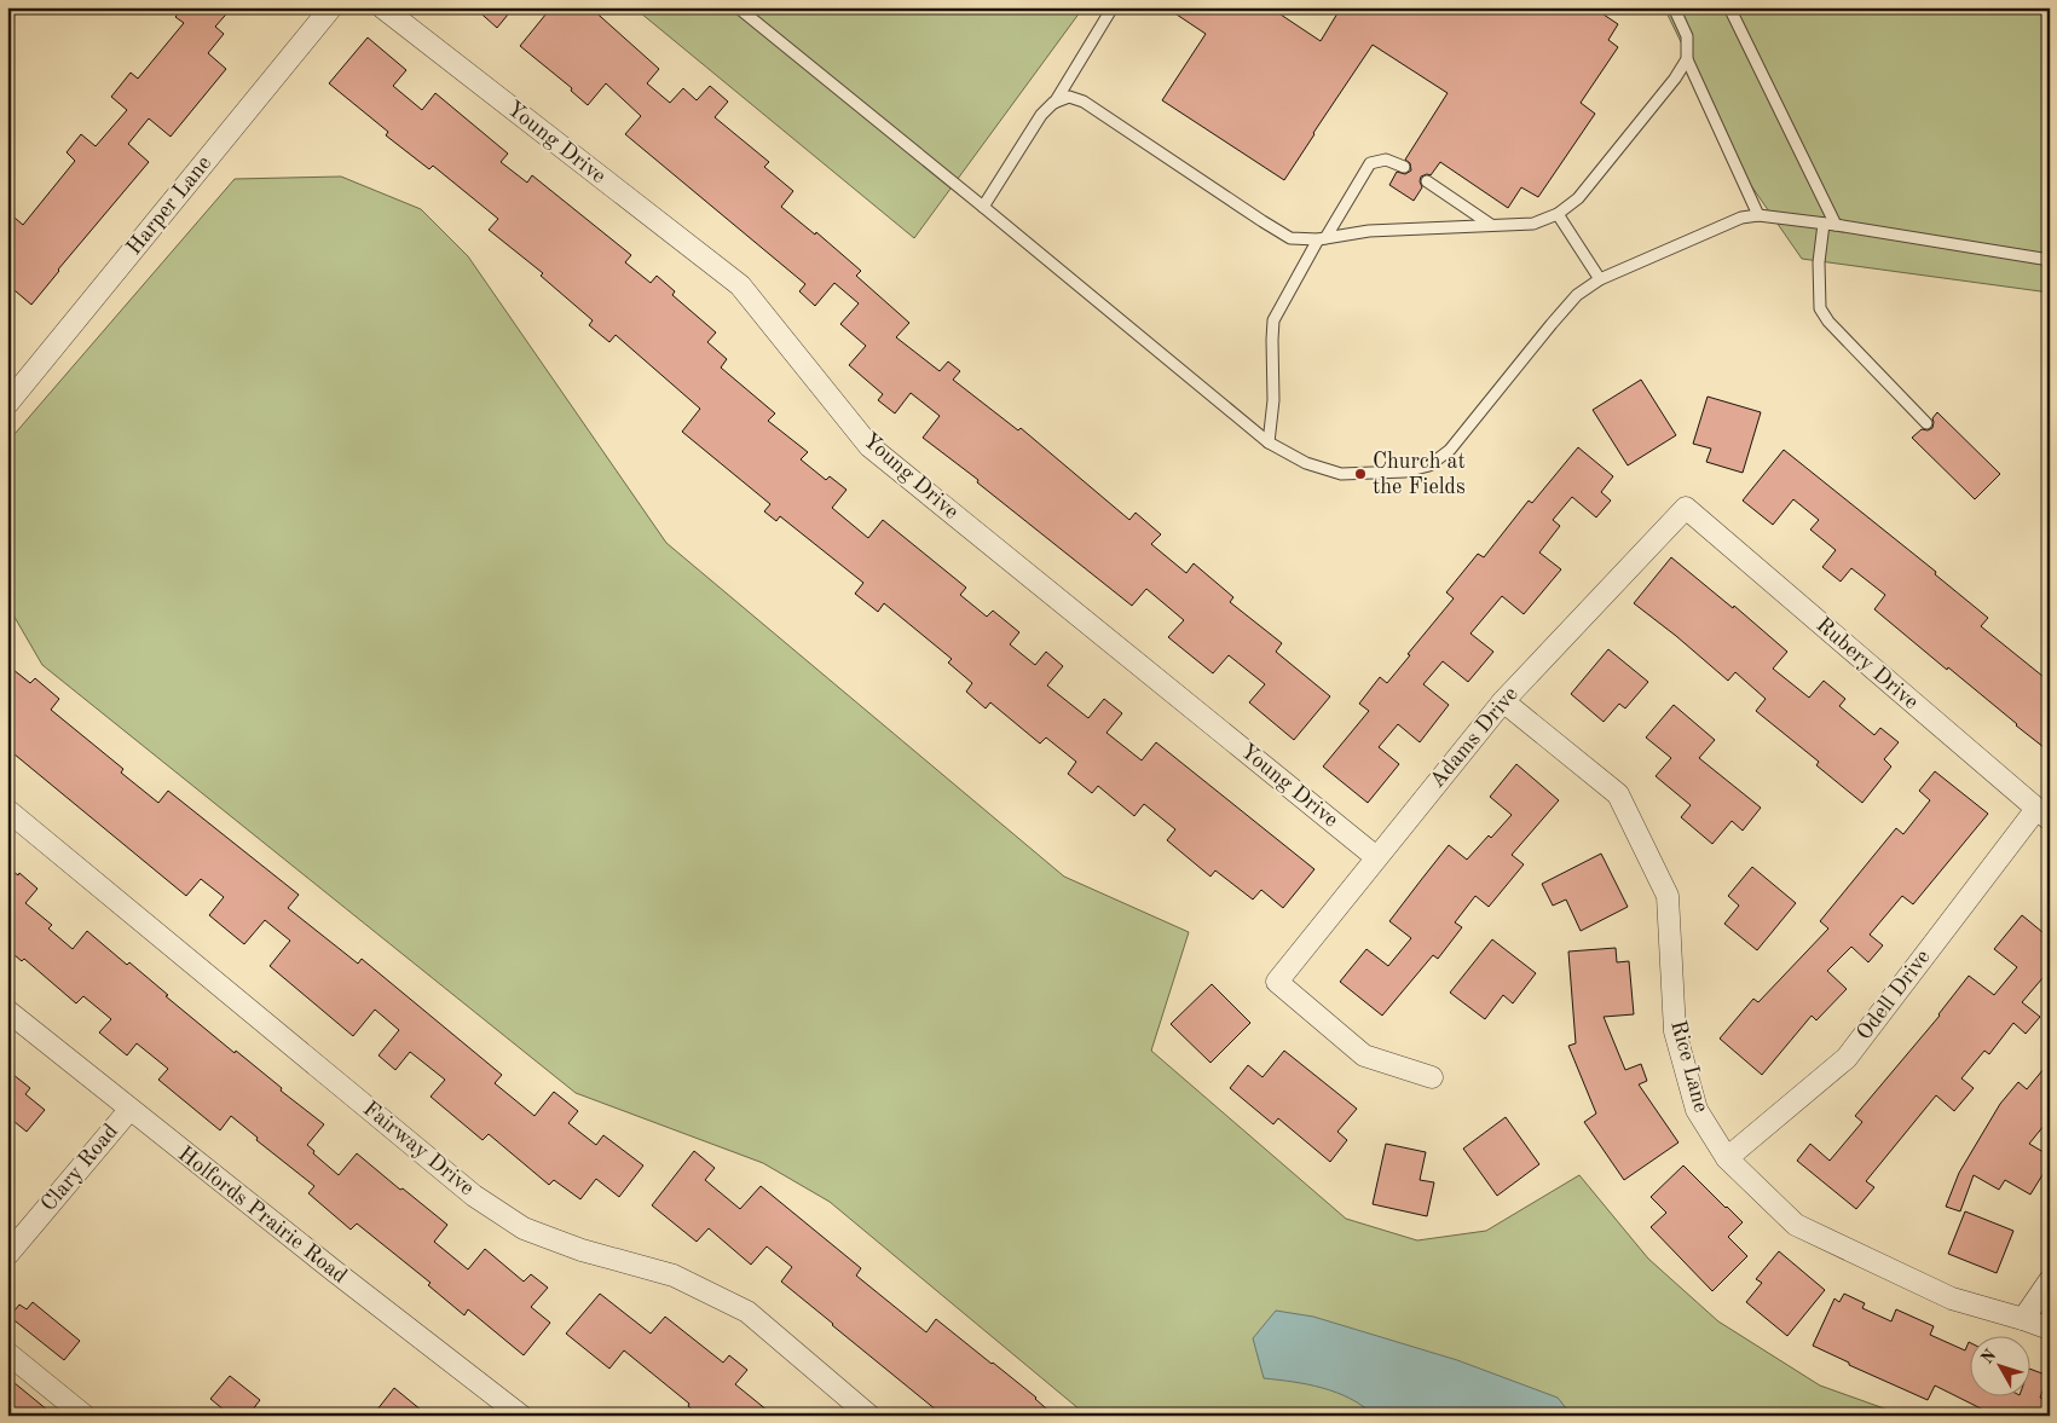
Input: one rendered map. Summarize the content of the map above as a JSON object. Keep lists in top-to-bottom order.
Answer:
{
  "streets": {
    "street": [
      "Young Drive",
      "Harper Lane",
      "Rubery Drive",
      "Adams Drive",
      "Odell Drive",
      "Rice Lane",
      "Fairway Drive",
      "Clary Road",
      "Holfords Prairie Road"
    ]
  },
  "crossings": [
    ["Young Drive", "Adams Drive"],
    ["Rubery Drive", "Adams Drive"],
    ["Rubery Drive", "Odell Drive"],
    ["Adams Drive", "Rice Lane"],
    ["Odell Drive", "Rice Lane"],
    ["Clary Road", "Holfords Prairie Road"]
  ],
  "places": ["Church at the Fields"],
  "north": "top left"
}
